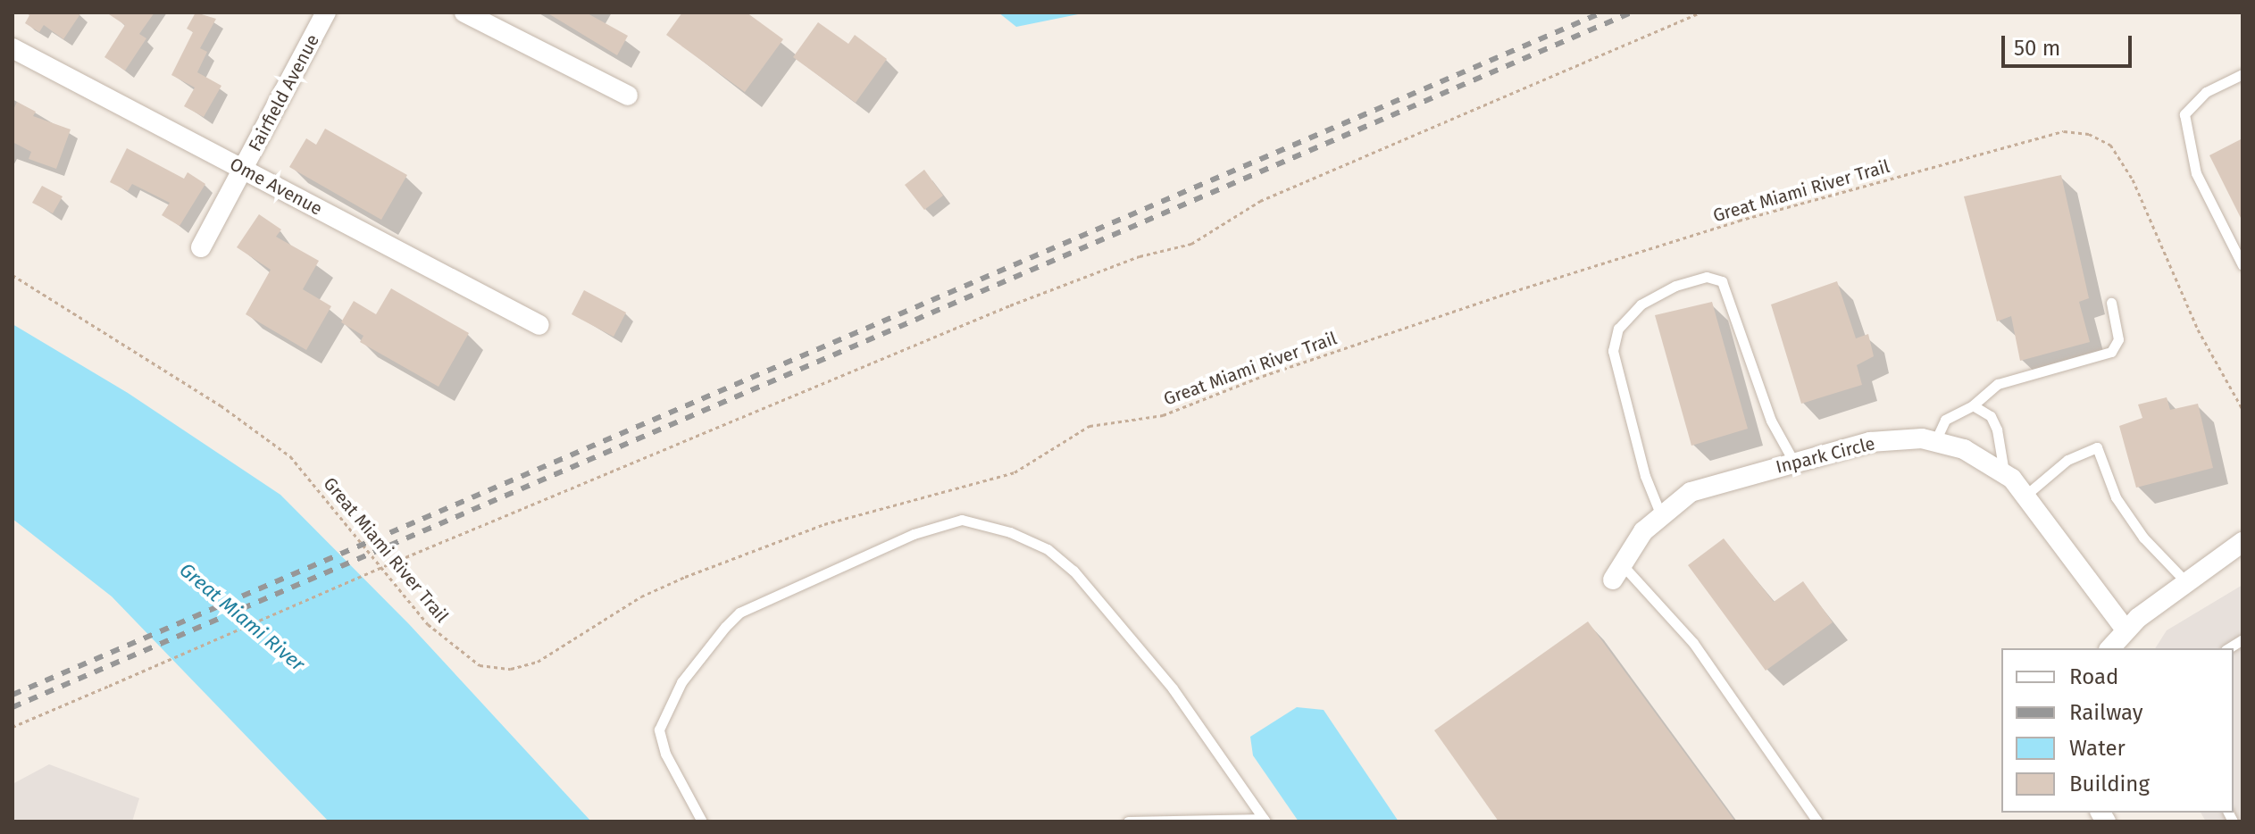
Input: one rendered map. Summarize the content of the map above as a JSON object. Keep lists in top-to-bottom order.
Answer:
{
  "streets": {
    "street": ["Fairfield Avenue", "Ome Avenue", "Inpark Circle"],
    "path": ["Great Miami River Trail"]
  },
  "crossings": [
    ["Fairfield Avenue", "Ome Avenue"]
  ],
  "water": ["Great Miami River"],
  "legend": [
    "Road",
    "Railway",
    "Water",
    "Building"
  ],
  "scale_bar": "50 m"
}
